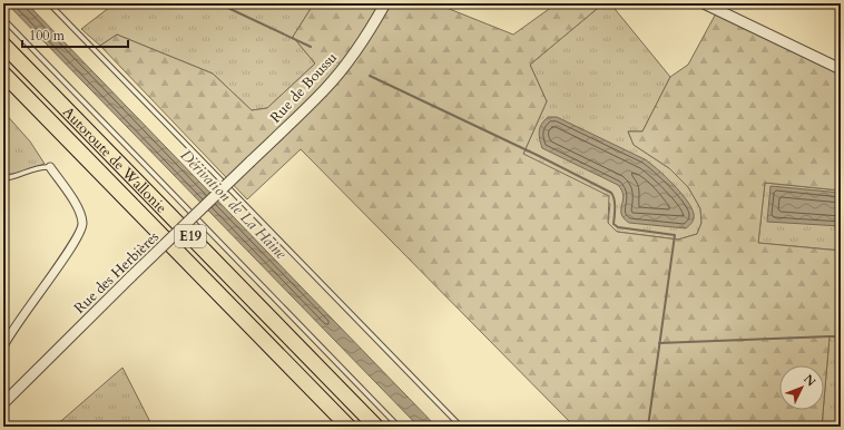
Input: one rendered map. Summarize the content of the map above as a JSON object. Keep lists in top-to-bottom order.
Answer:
{
  "streets": {
    "highway": ["Autoroute de Wallonie", "E19"],
    "street": ["Rue de Boussu", "Rue des Herbières"]
  },
  "crossings": [
    ["Rue de Boussu", "Rue des Herbières"]
  ],
  "water": ["Dérivation de La Haine"],
  "scale_bar": "100 m",
  "north": "top right"
}
